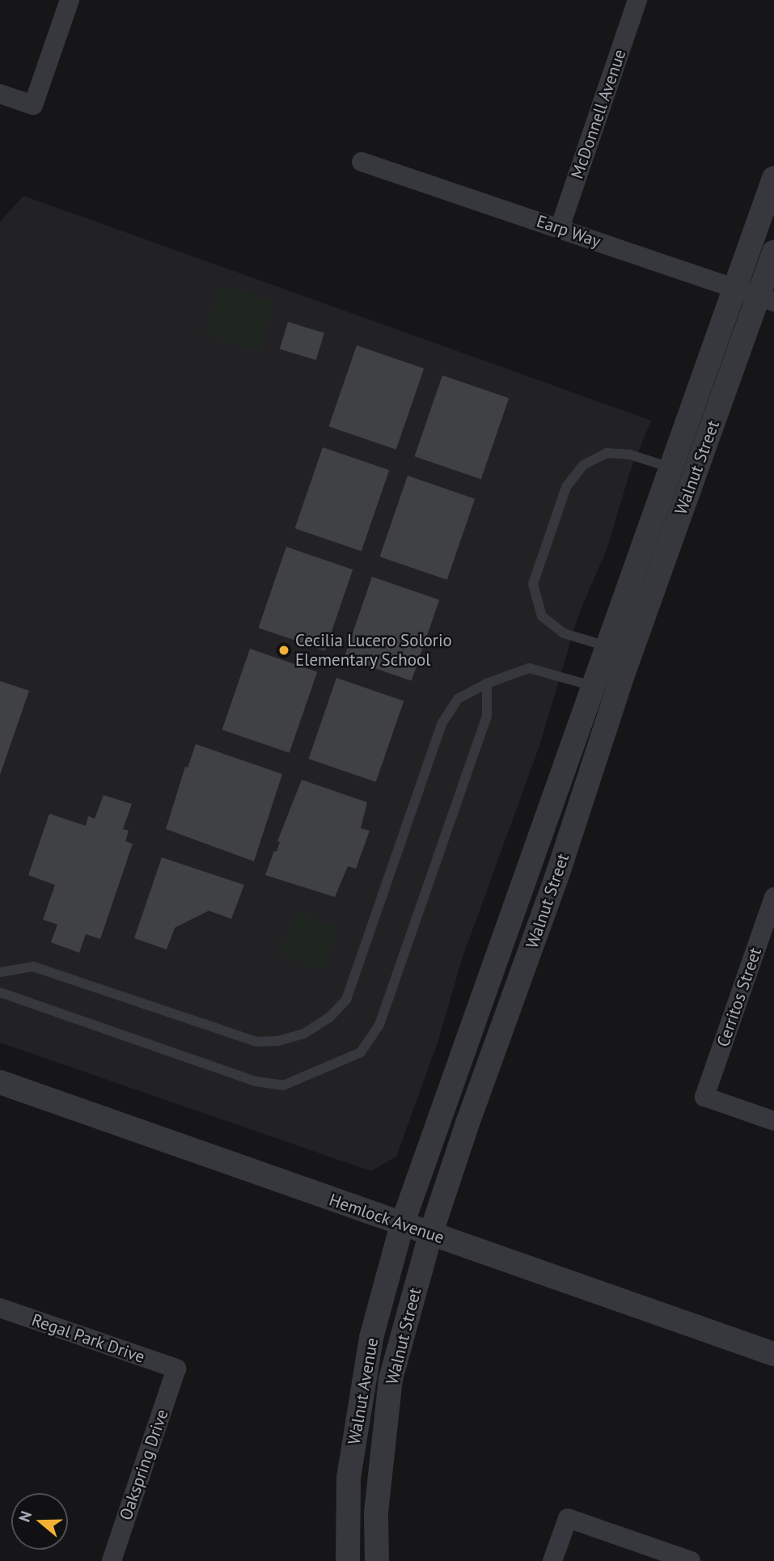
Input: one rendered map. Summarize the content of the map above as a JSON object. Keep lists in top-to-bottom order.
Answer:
{
  "streets": {
    "street": [
      "McDonnell Avenue",
      "Earp Way",
      "Walnut Street",
      "Cerritos Street",
      "Hemlock Avenue",
      "Regal Park Drive",
      "Walnut Avenue",
      "Oakspring Drive"
    ]
  },
  "crossings": [
    ["McDonnell Avenue", "Earp Way"],
    ["Earp Way", "Walnut Street"],
    ["Walnut Street", "Hemlock Avenue"],
    ["Walnut Street", "Walnut Avenue"],
    ["Hemlock Avenue", "Walnut Avenue"],
    ["Regal Park Drive", "Oakspring Drive"]
  ],
  "places": ["Cecilia Lucero Solorio Elementary School"],
  "north": "left"
}
